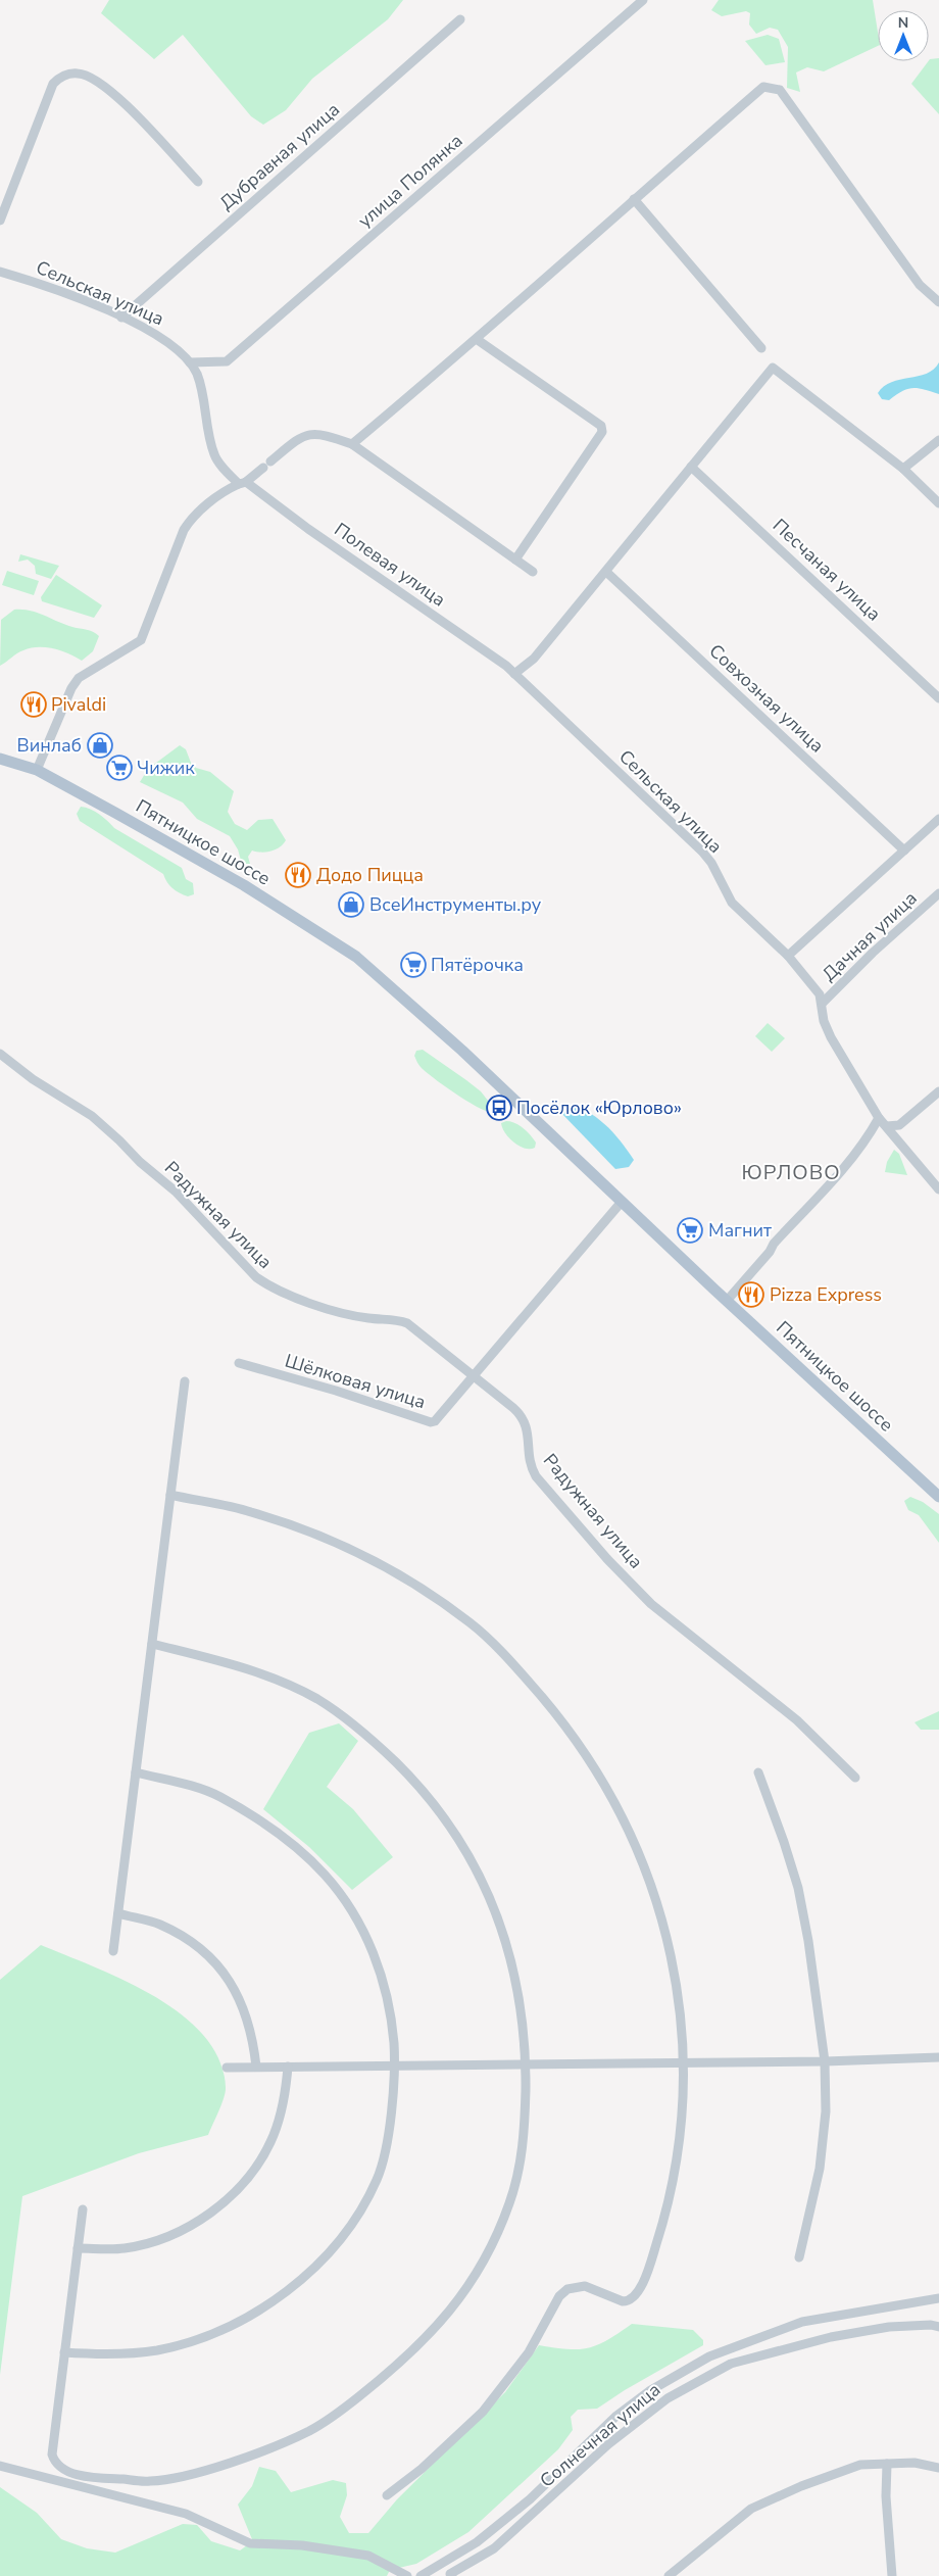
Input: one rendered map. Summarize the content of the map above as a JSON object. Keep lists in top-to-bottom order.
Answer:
{
  "streets": {
    "main road": ["Пятницкое шоссе"],
    "street": [
      "Дубравная улица",
      "улица Полянка",
      "Сельская улица",
      "Полевая улица",
      "Песчаная улица",
      "Совхозная улица",
      "Дачная улица",
      "Радужная улица",
      "Шёлковая улица",
      "Солнечная улица"
    ]
  },
  "crossings": [
    ["Дубравная улица", "Сельская улица"],
    ["улица Полянка", "Сельская улица"],
    ["Сельская улица", "Полевая улица"],
    ["Сельская улица", "Дачная улица"],
    ["Радужная улица", "Шёлковая улица"]
  ],
  "districts": ["ЮРЛОВО"],
  "places": {
    "restaurant": ["Pivaldi", "Додо Пицца", "Pizza Express"],
    "shop": ["Винлаб", "ВсеИнструменты.ру"],
    "supermarket": ["Чижик", "Пятёрочка", "Магнит"],
    "bus stop": ["Посёлок «Юрлово»"]
  },
  "north": "top"
}
